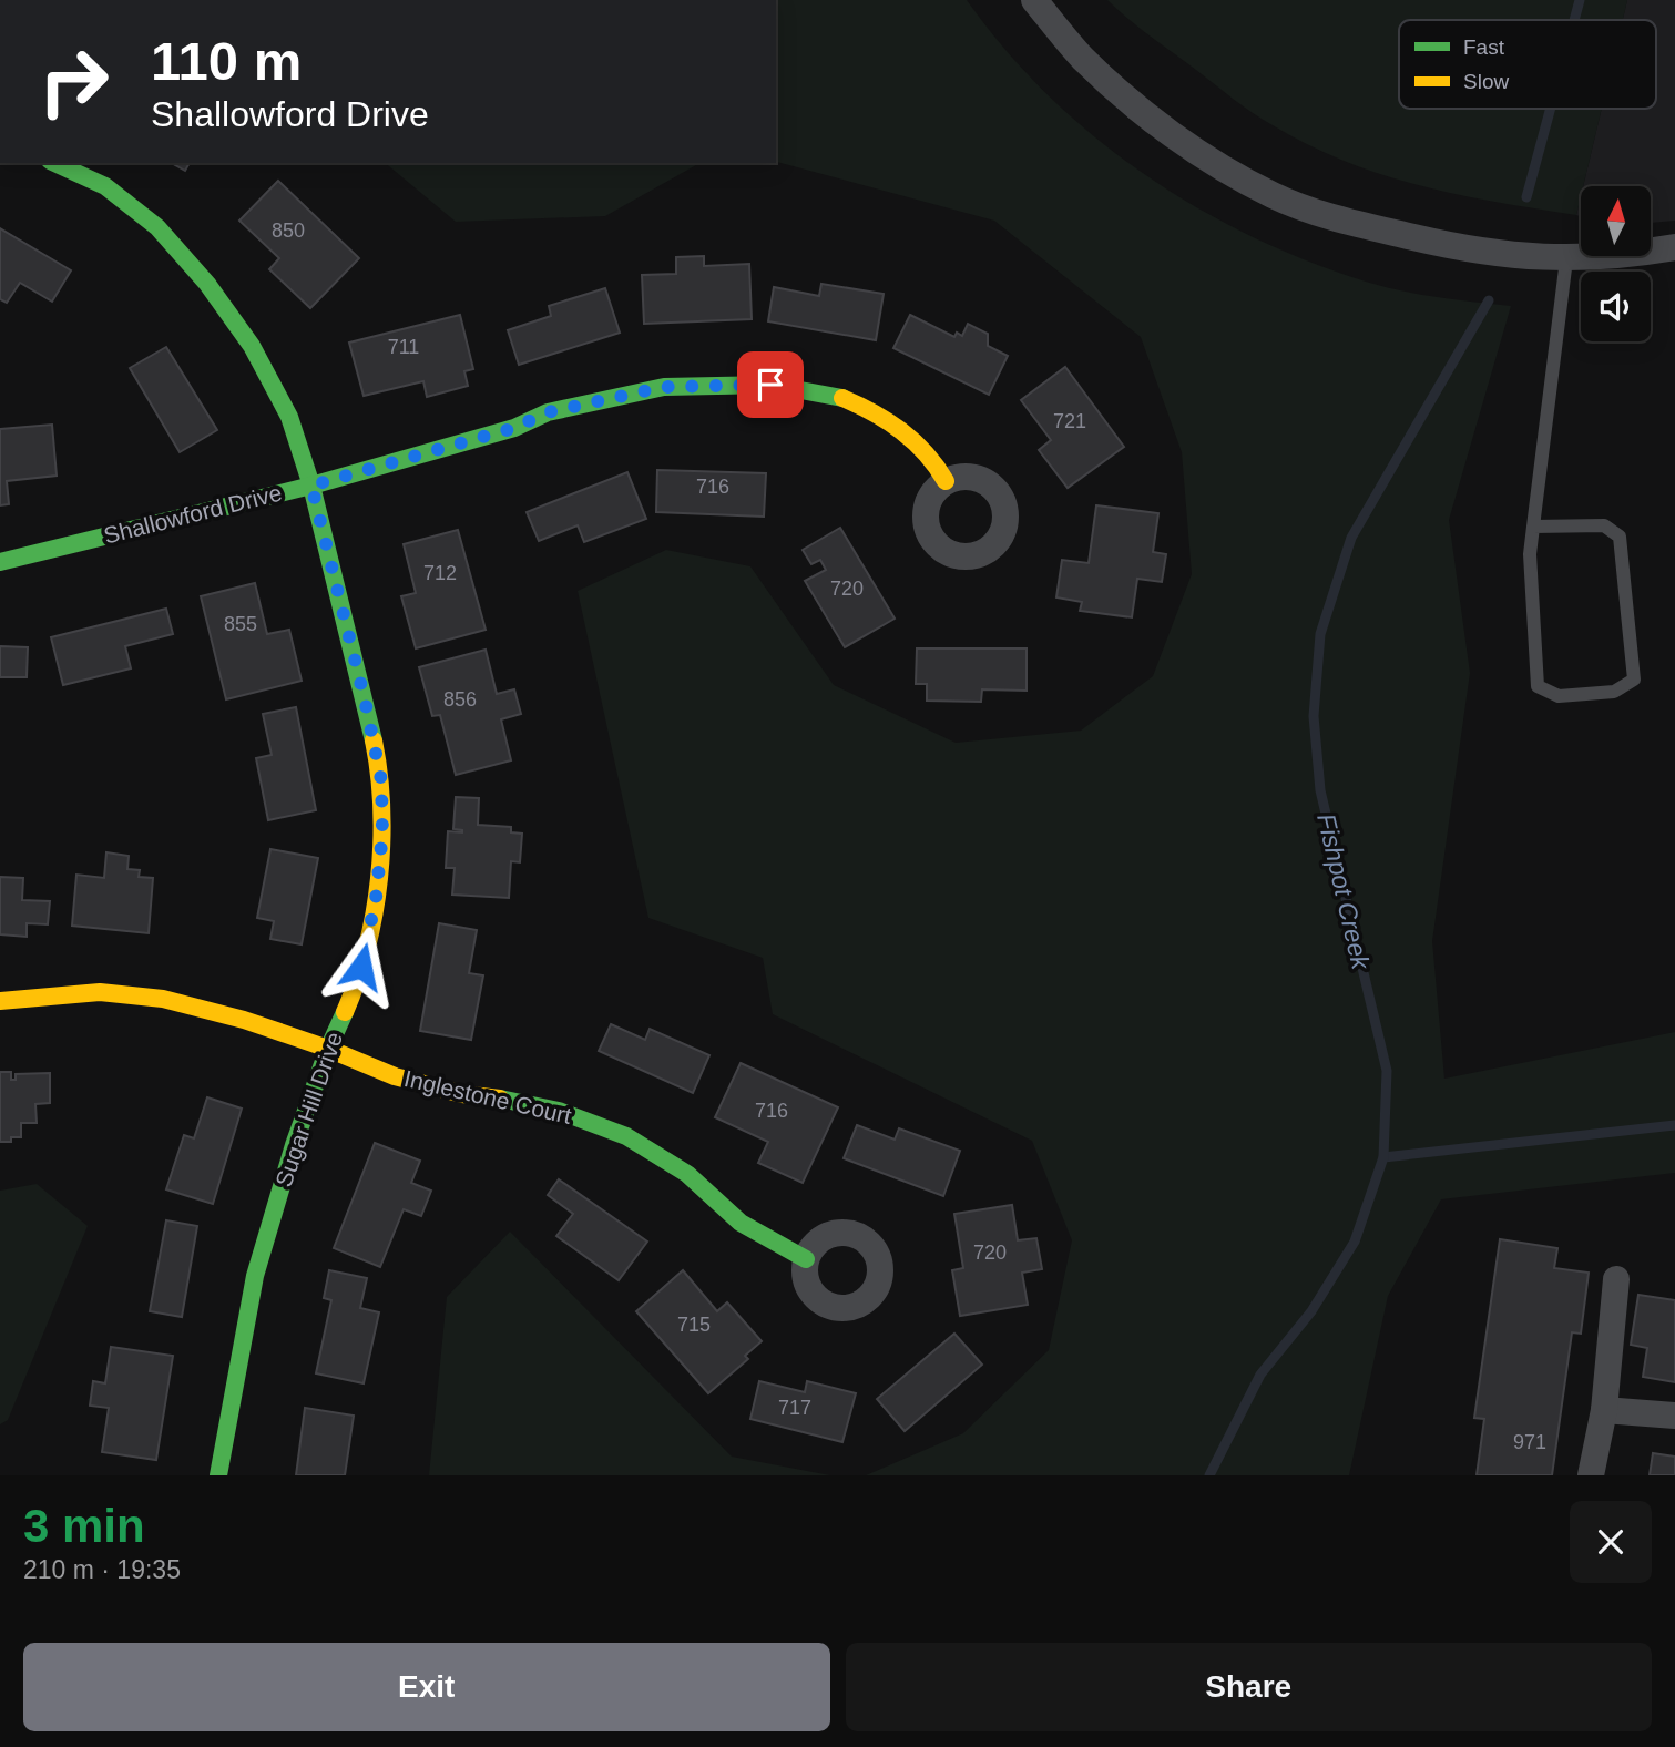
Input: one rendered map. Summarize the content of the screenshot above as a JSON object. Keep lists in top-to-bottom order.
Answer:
{
  "streets": {
    "street": ["Shallowford Drive", "Inglestone Court", "Sugar Hill Drive"]
  },
  "crossings": [
    ["Shallowford Drive", "Sugar Hill Drive"],
    ["Inglestone Court", "Sugar Hill Drive"]
  ],
  "water": ["Fishpot Creek"],
  "house_numbers": [
    "850",
    "711",
    "721",
    "716",
    "712",
    "720",
    "855",
    "856",
    "716",
    "720",
    "715",
    "717",
    "971"
  ],
  "legend": ["Fast", "Slow"],
  "north": "top",
  "page": {
    "turn": ["110 m", "Shallowford Drive"],
    "heading": ["3 min", "210 m · 19:35"],
    "buttons": ["Exit", "Share"]
  }
}
